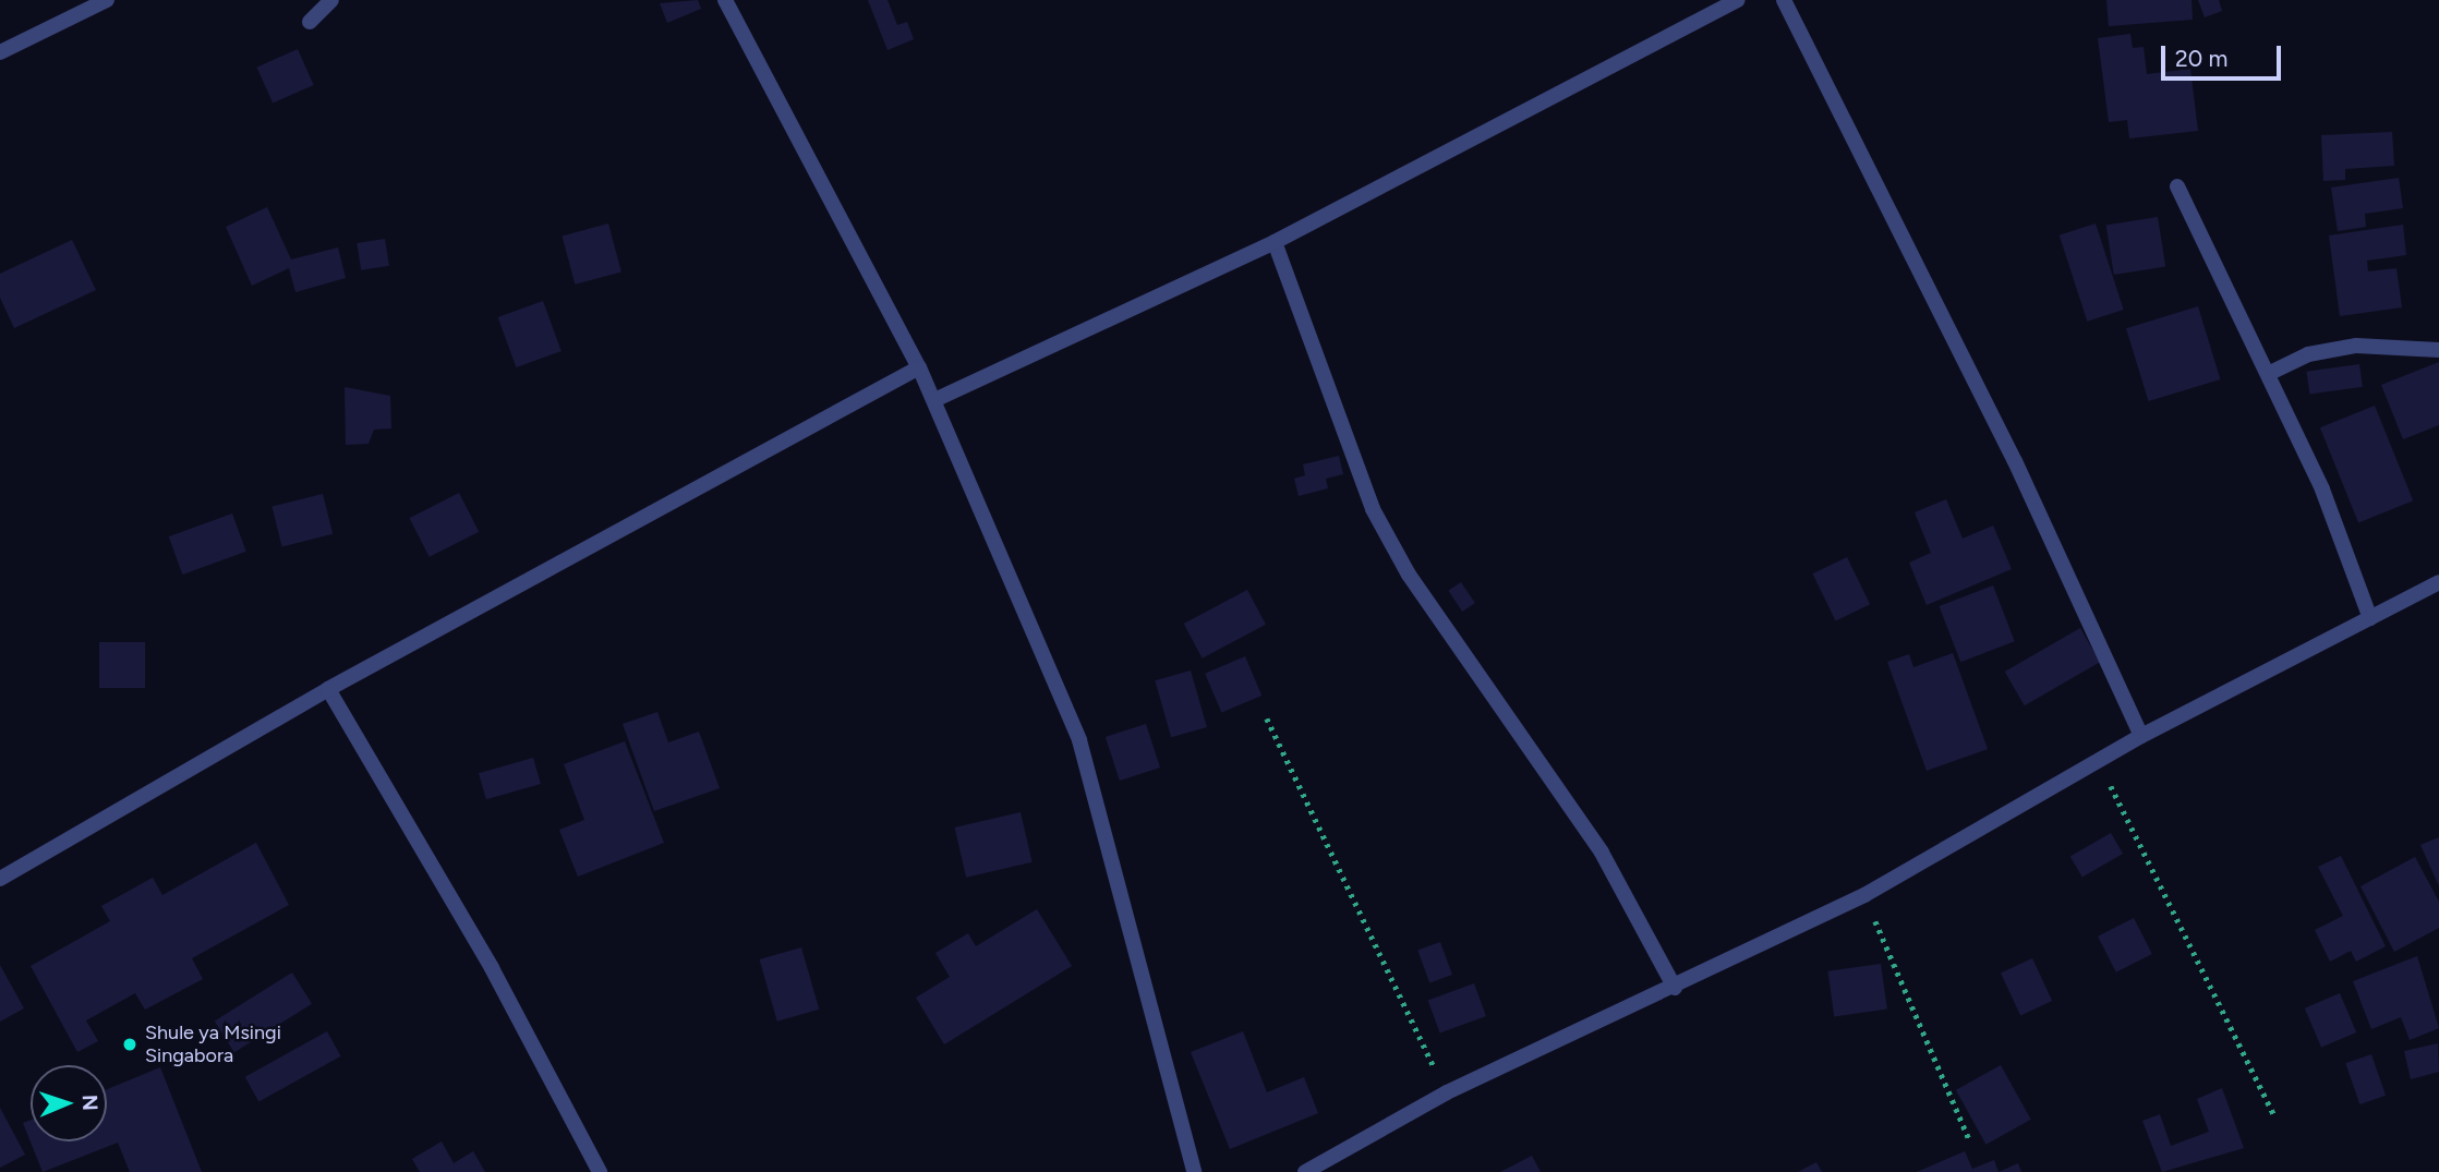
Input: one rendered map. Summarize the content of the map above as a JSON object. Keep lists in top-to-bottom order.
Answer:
{
  "places": ["Shule ya Msingi Singabora"],
  "scale_bar": "20 m",
  "north": "right"
}
